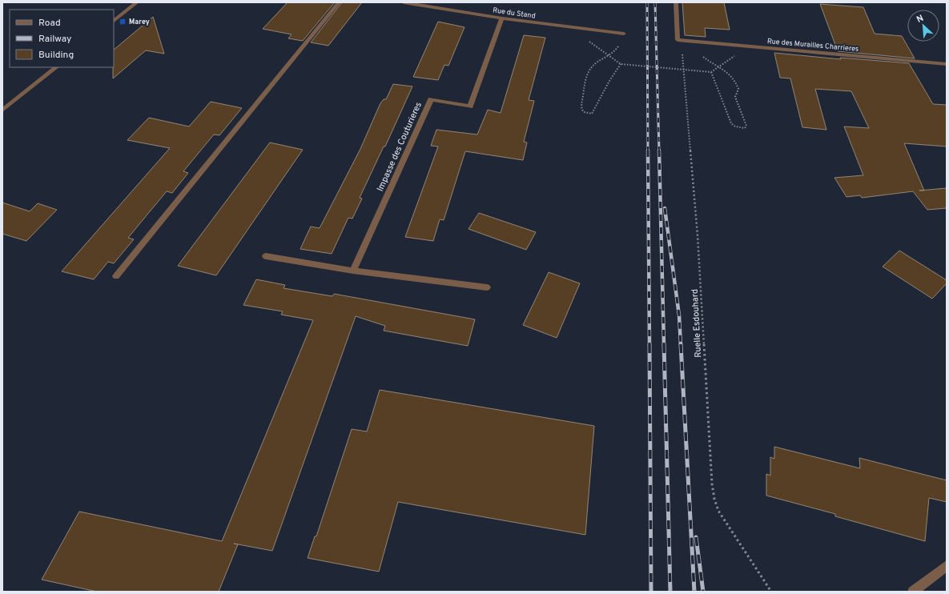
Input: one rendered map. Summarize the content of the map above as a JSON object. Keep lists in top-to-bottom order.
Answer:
{
  "streets": {
    "street": ["Rue du Stand", "Rue des Murailles Charrieres", "Impasse des Couturieres"],
    "path": ["Ruelle Esdouhard"]
  },
  "crossings": [
    ["Rue du Stand", "Impasse des Couturieres"],
    ["Rue des Murailles Charrieres", "Ruelle Esdouhard"]
  ],
  "places": {
    "transit": ["Marey"]
  },
  "legend": ["Road", "Railway", "Building"],
  "north": "top left"
}
